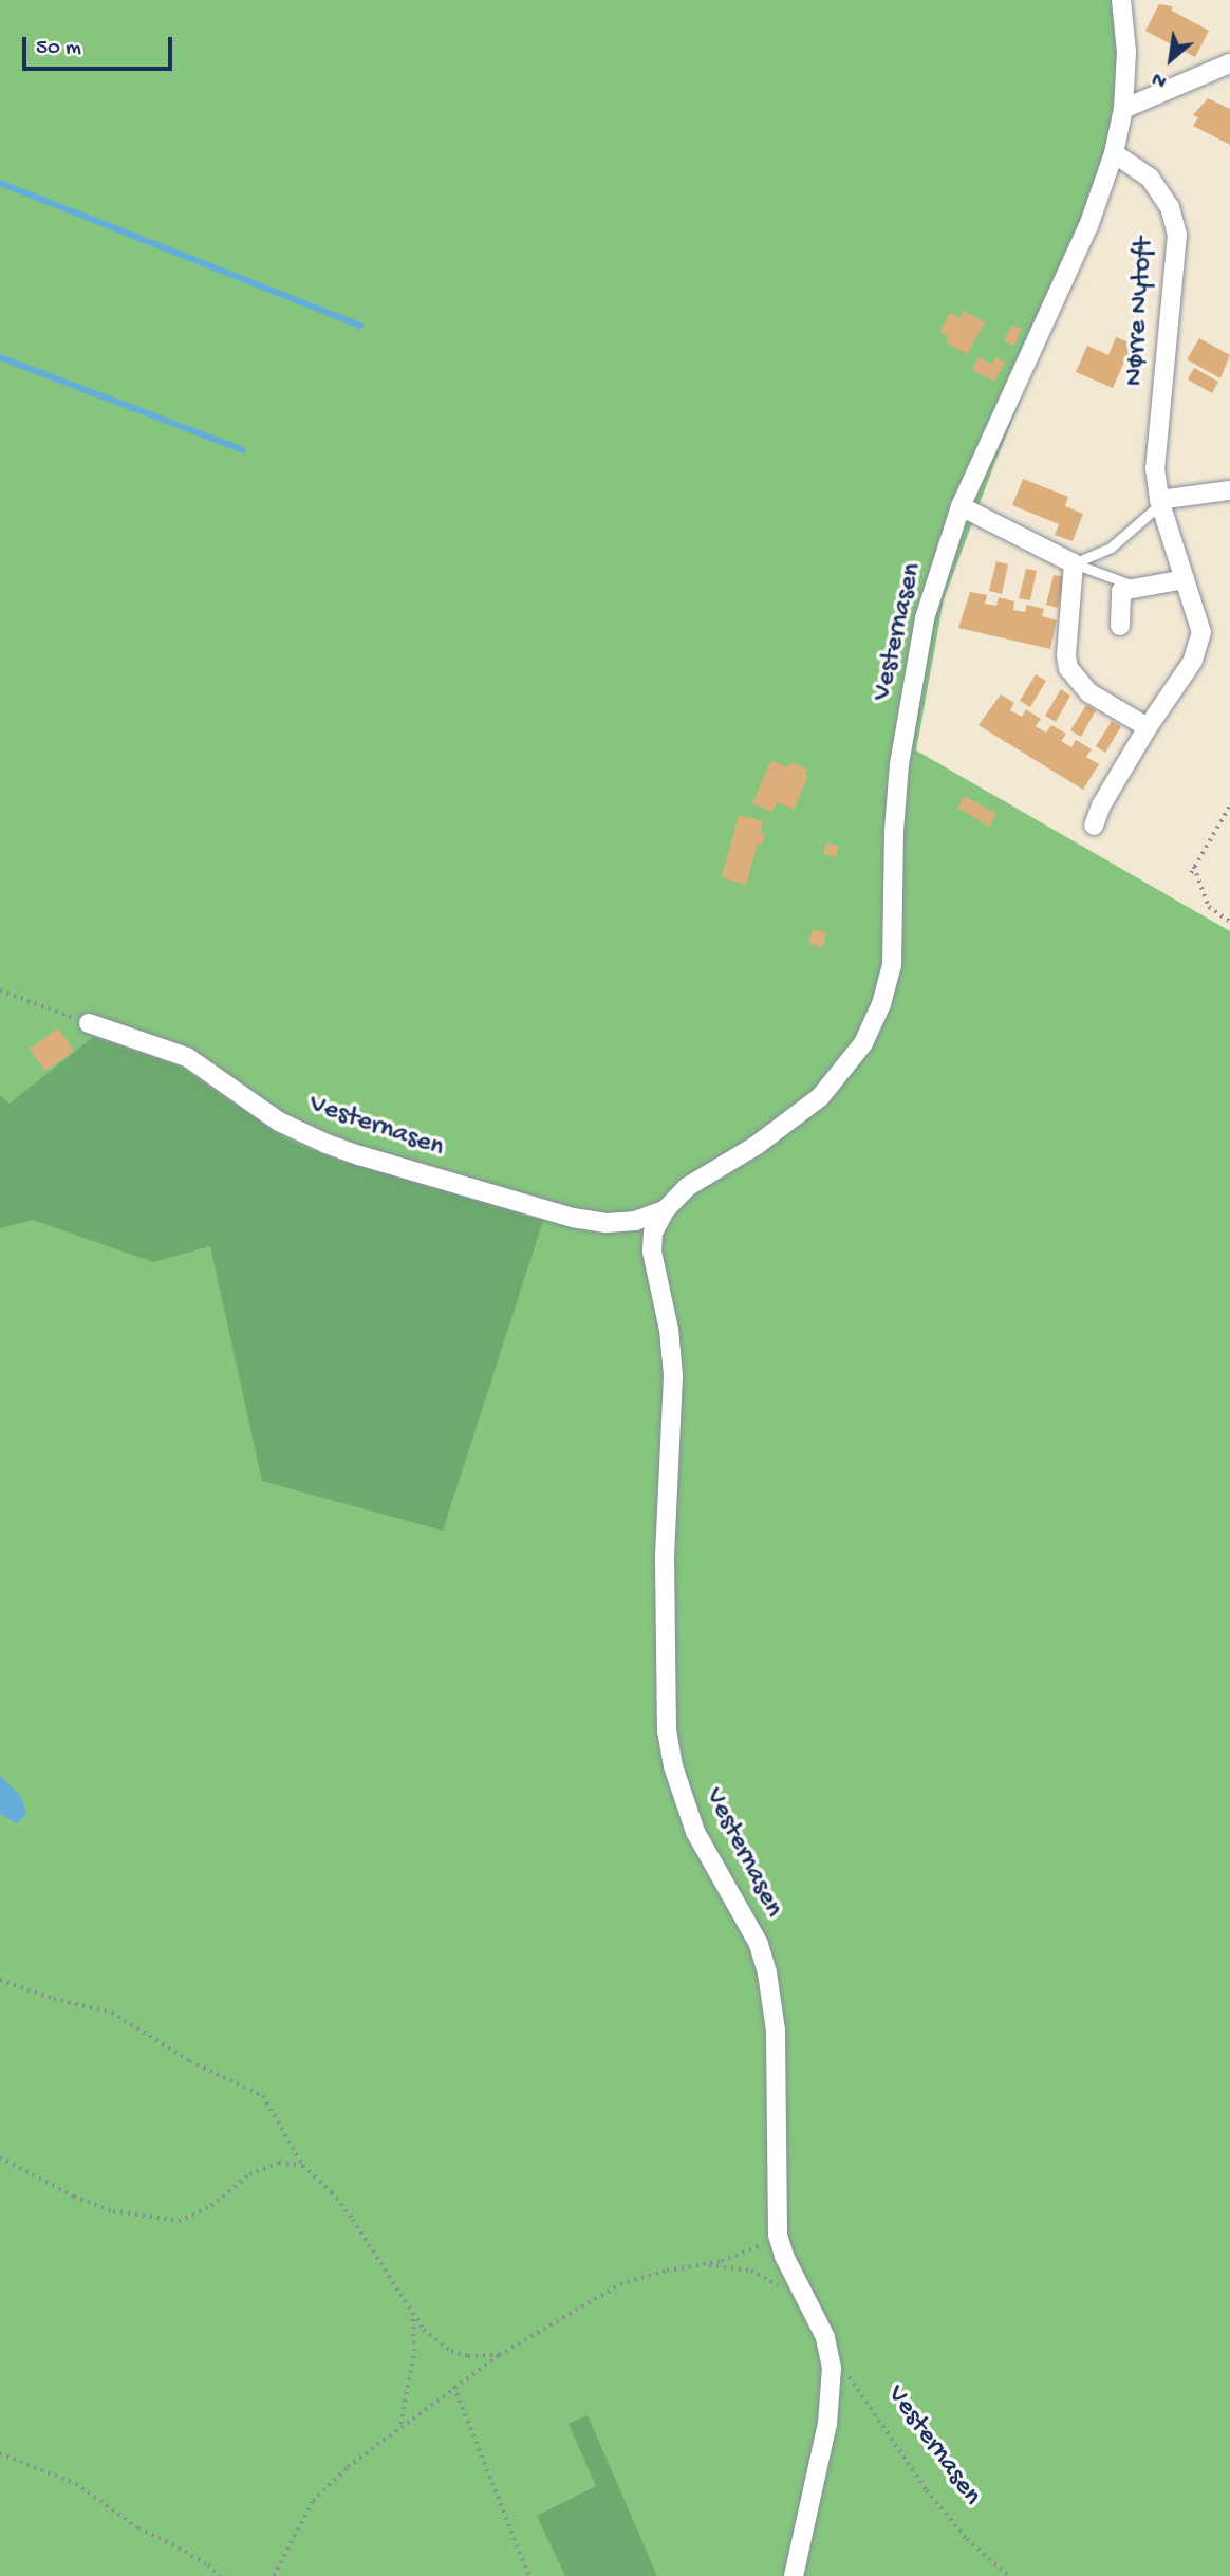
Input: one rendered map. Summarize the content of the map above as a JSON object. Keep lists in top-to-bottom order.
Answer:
{
  "streets": {
    "street": ["Nørre Nytoft", "Vesternasen"]
  },
  "crossings": [
    ["Nørre Nytoft", "Vesternasen"]
  ],
  "scale_bar": "50 m",
  "north": "bottom left"
}
